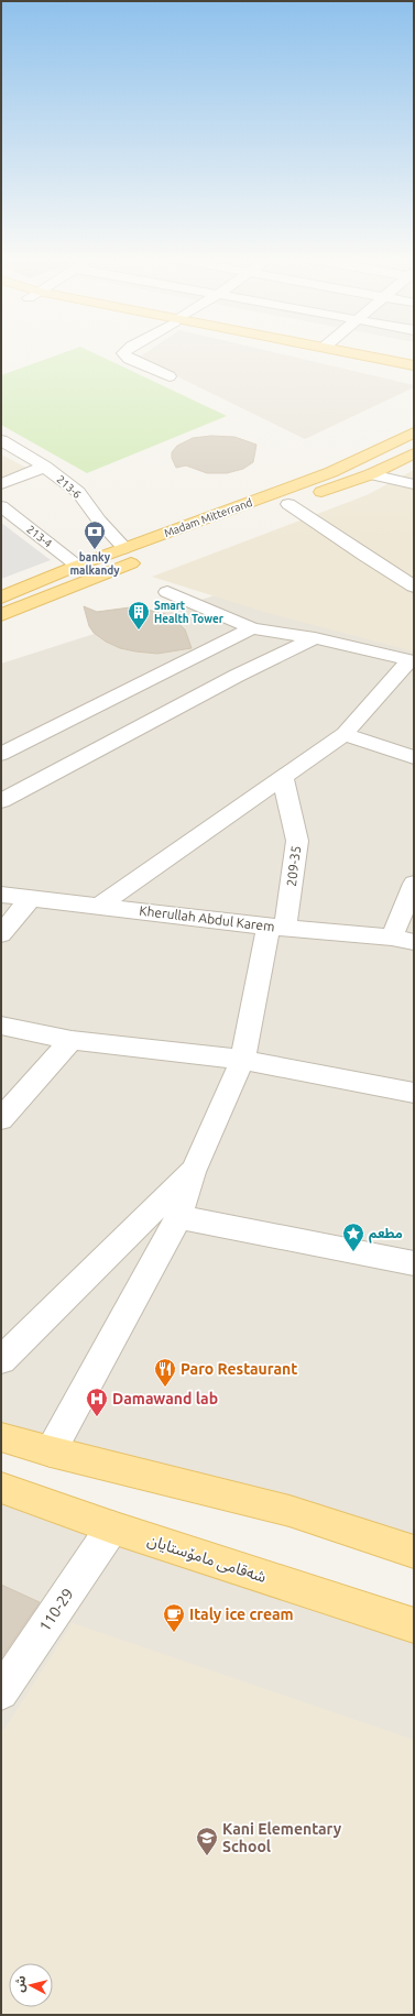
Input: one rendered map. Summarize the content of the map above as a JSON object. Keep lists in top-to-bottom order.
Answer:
{
  "streets": {
    "main road": ["Madam Mitterrand", "شەقامی مامۆستایان"],
    "street": [
      "213-6",
      "213-4",
      "209-35",
      "Kherullah Abdul Karem",
      "110-29"
    ]
  },
  "crossings": [
    ["213-6", "Madam Mitterrand"],
    ["Madam Mitterrand", "213-4"],
    ["209-35", "Kherullah Abdul Karem"],
    ["شەقامی مامۆستایان", "110-29"]
  ],
  "places": {
    "bank": ["banky malkandy"],
    "building": ["Smart Health Tower"],
    "place": ["مطعم"],
    "restaurant": ["Paro Restaurant"],
    "hospital": ["Damawand lab"],
    "cafe": ["Italy ice cream"],
    "school or university": ["Kani Elementary School"]
  },
  "north": "left"
}
